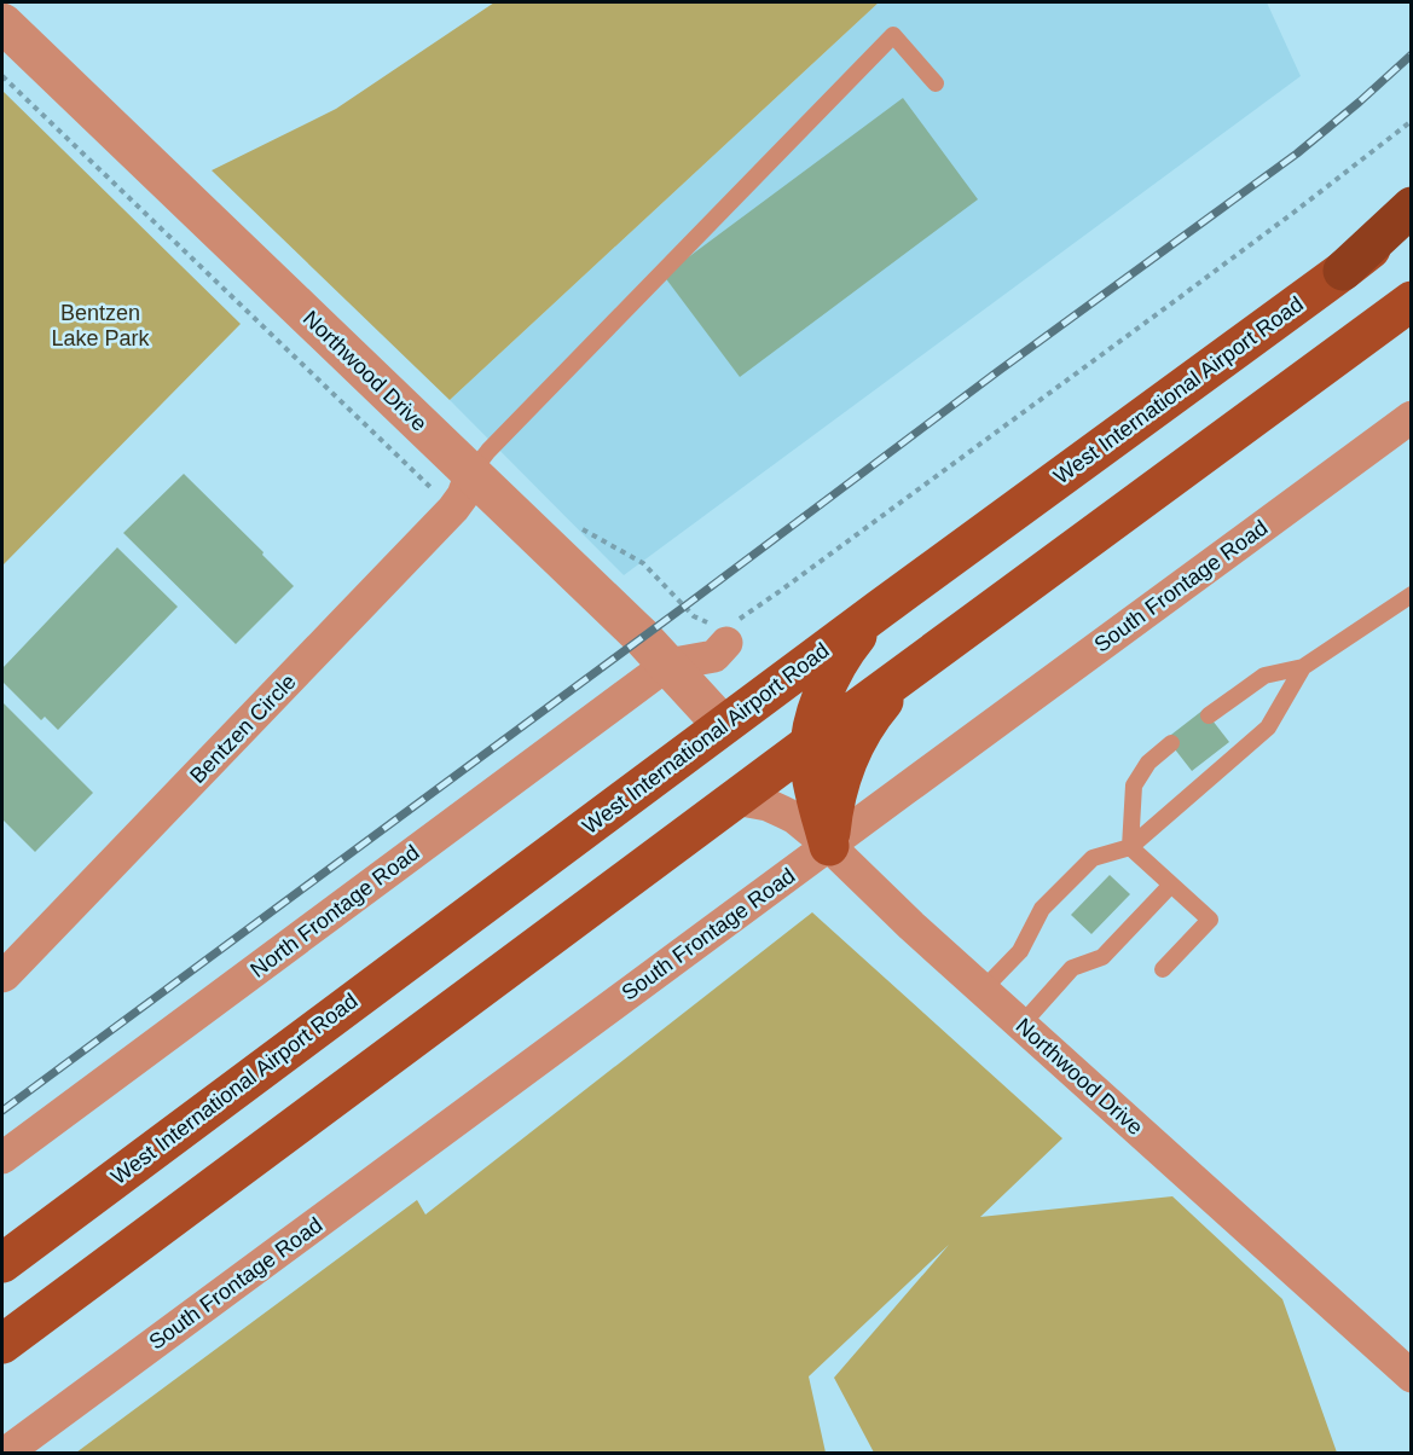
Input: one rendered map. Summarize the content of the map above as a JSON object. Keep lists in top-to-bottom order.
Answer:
{
  "streets": {
    "main road": ["West International Airport Road"],
    "street": [
      "Northwood Drive",
      "South Frontage Road",
      "Bentzen Circle",
      "North Frontage Road"
    ]
  },
  "crossings": [
    ["Northwood Drive", "West International Airport Road"],
    ["Northwood Drive", "South Frontage Road"],
    ["Northwood Drive", "Bentzen Circle"],
    ["Northwood Drive", "North Frontage Road"]
  ],
  "parks": ["Bentzen Lake Park"]
}
